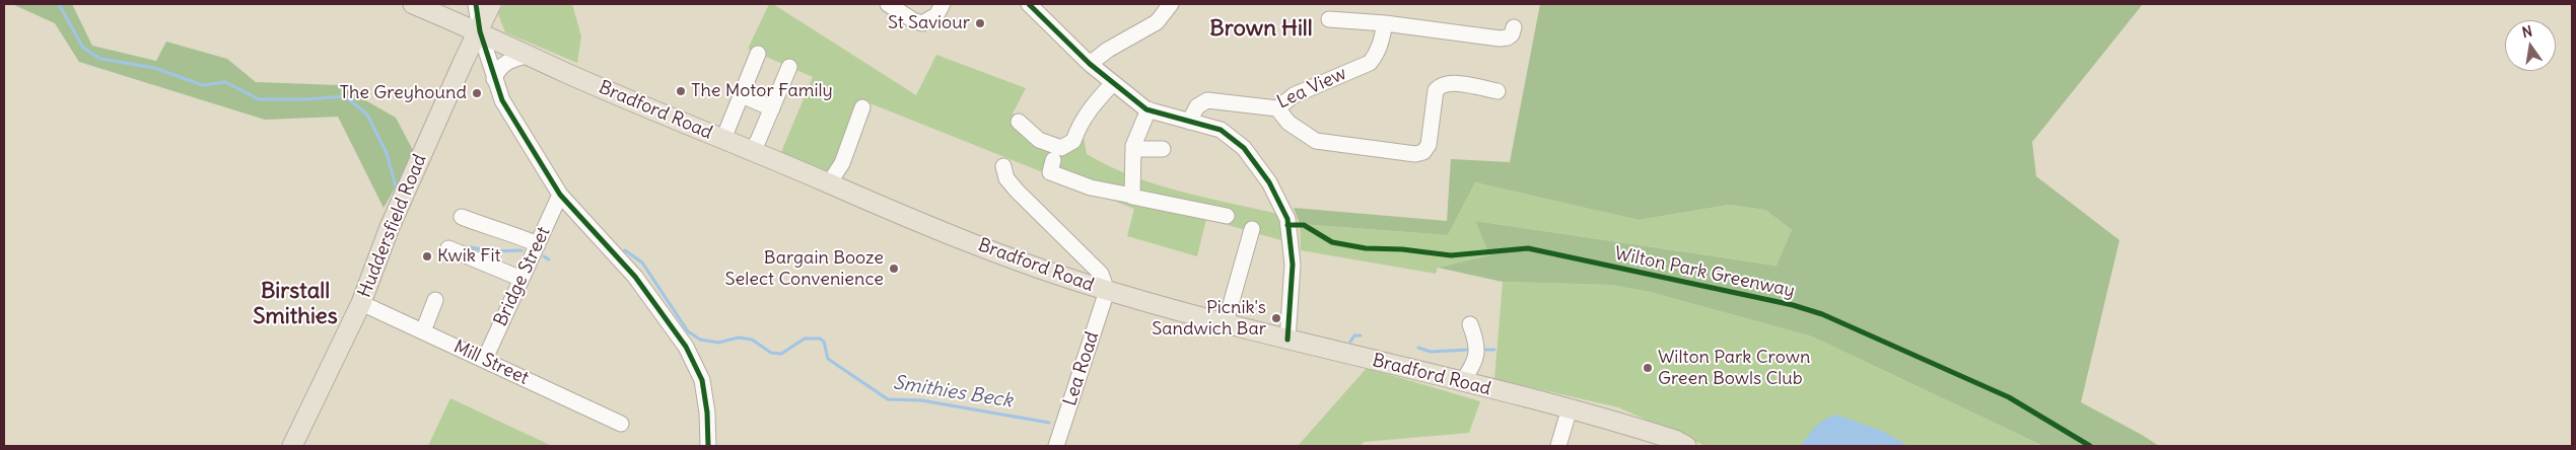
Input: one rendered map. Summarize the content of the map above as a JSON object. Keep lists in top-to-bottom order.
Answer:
{
  "streets": {
    "main road": ["Bradford Road", "Huddersfield Road"],
    "street": [
      "Lea View",
      "Bridge Street",
      "Mill Street",
      "Lea Road"
    ],
    "cycle path": ["Wilton Park Greenway"]
  },
  "crossings": [
    ["Bradford Road", "Huddersfield Road"],
    ["Bradford Road", "Lea Road"],
    ["Huddersfield Road", "Mill Street"],
    ["Bridge Street", "Mill Street"]
  ],
  "districts": ["Brown Hill", "Birstall Smithies"],
  "water": ["Smithies Beck"],
  "places": [
    "St Saviour",
    "The Motor Family",
    "The Greyhound",
    "Kwik Fit",
    "Bargain Booze Select Convenience",
    "Picnik's Sandwich Bar",
    "Wilton Park Crown Green Bowls Club"
  ],
  "north": "top"
}
